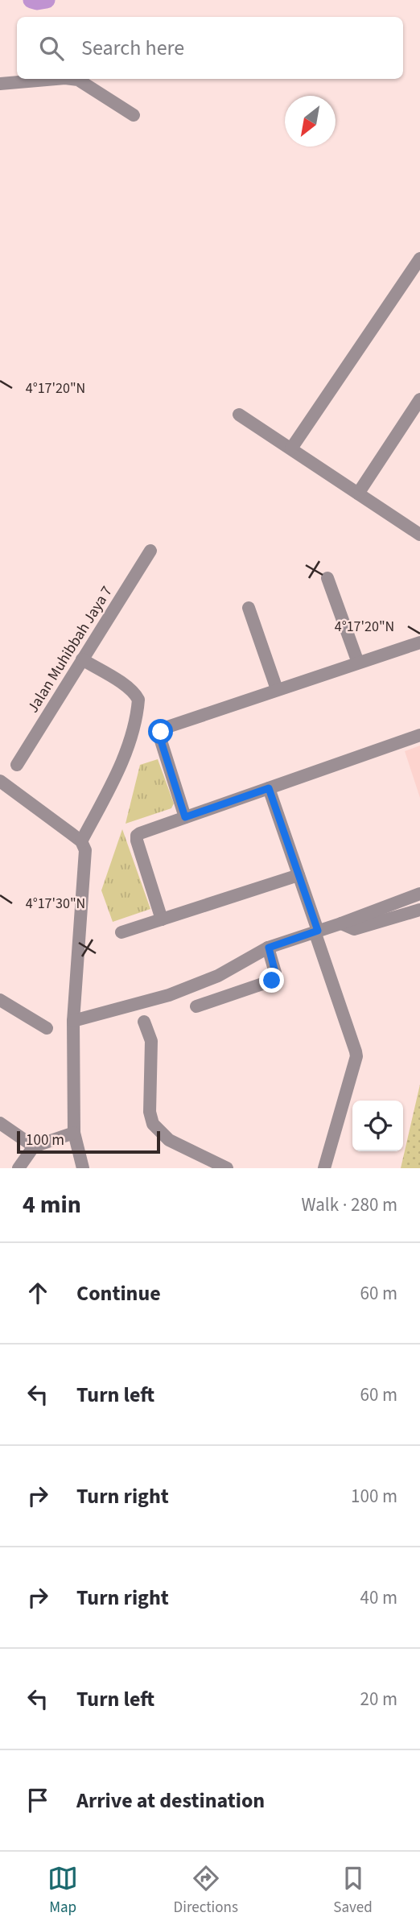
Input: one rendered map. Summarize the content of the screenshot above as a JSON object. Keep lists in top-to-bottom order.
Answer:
{
  "streets": {
    "street": ["Jalan Muhibbah Jaya 7"]
  },
  "scale_bar": "100 m",
  "north": "bottom left",
  "page": {
    "search": "Search here",
    "scale": "100 m",
    "heading": ["4 min", "Walk · 280 m"],
    "list": [
      ["Continue", "60 m"],
      ["Turn left", "60 m"],
      ["Turn right", "100 m"],
      ["Turn right", "40 m"],
      ["Turn left", "20 m"],
      "Arrive at destination"
    ],
    "nav": ["Map", "Directions", "Saved"]
  },
  "coordinates": ["4°17'20\"N", "4°17'30\"N"]
}
